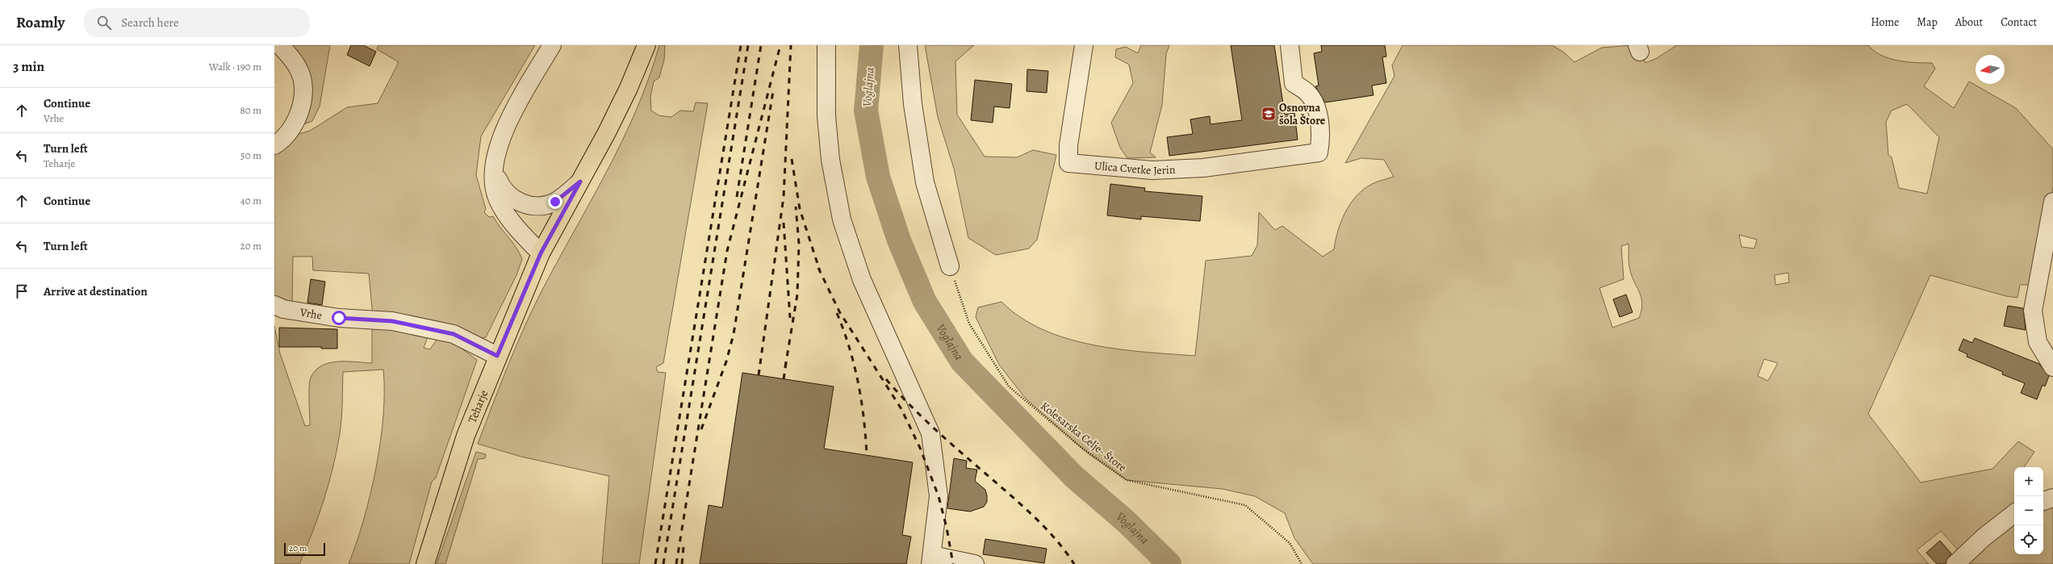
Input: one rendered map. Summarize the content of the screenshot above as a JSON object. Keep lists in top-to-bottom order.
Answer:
{
  "streets": {
    "main road": ["Teharje"],
    "street": ["Ulica Cvetke Jerin", "Vrhe"],
    "path": ["Kolesarska Celje- Štore"]
  },
  "crossings": [
    ["Vrhe", "Teharje"]
  ],
  "water": ["Voglajna"],
  "places": {
    "school or university": ["Osnovna šola Štore"]
  },
  "scale_bar": "20 m",
  "north": "left",
  "page": {
    "header": "Roamly",
    "search": "Search here",
    "nav": [
      "Home",
      "Map",
      "About",
      "Contact"
    ],
    "heading": ["3 min", "Walk · 190 m"],
    "list": [
      ["Continue", "Vrhe", "80 m"],
      ["Turn left", "Teharje", "50 m"],
      ["Continue", "40 m"],
      ["Turn left", "20 m"],
      "Arrive at destination"
    ],
    "map_buttons": ["+", "−"],
    "scale": "20 m"
  }
}
